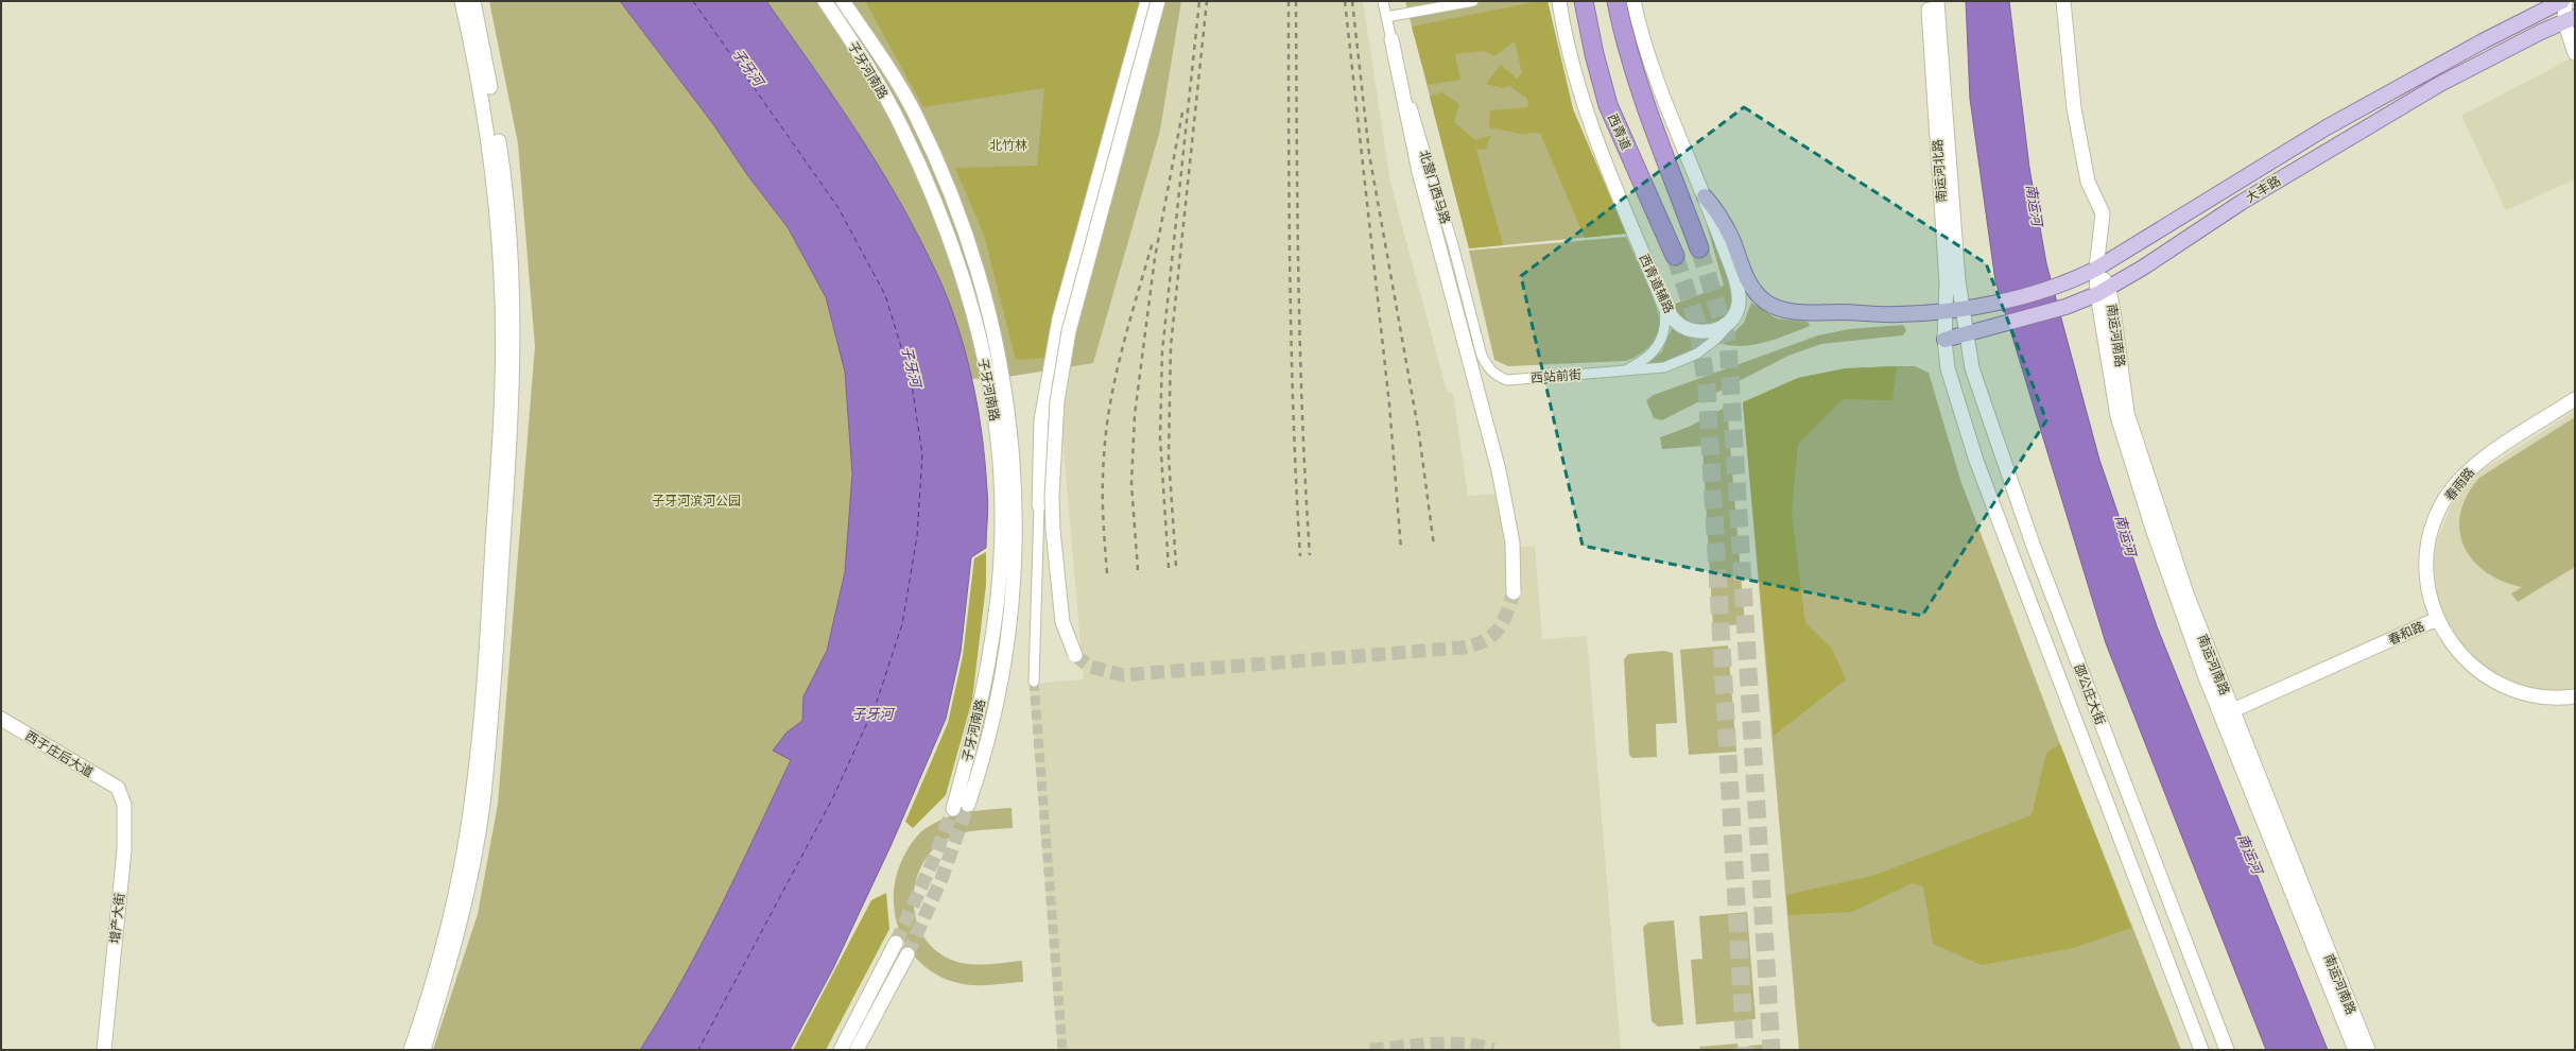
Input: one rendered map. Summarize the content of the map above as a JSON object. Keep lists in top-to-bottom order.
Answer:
{
  "streets": {
    "highway": ["西青道"],
    "main road": ["大丰路"],
    "street": [
      "子牙河南路",
      "南运河北路",
      "北营门西马路",
      "西青道辅路",
      "南运河南路",
      "西站前街",
      "春雨路",
      "春和路",
      "邵公庄大街",
      "西于庄后大道",
      "增产大街"
    ]
  },
  "crossings": [
    ["南运河北路", "大丰路"],
    ["南运河北路", "邵公庄大街"],
    ["北营门西马路", "西站前街"],
    ["大丰路", "南运河南路"],
    ["大丰路", "邵公庄大街"],
    ["西青道辅路", "西站前街"],
    ["南运河南路", "春和路"],
    ["春雨路", "春和路"],
    ["西于庄后大道", "增产大街"]
  ],
  "water": ["子牙河", "南运河"],
  "parks": ["北竹林", "子牙河滨河公园"]
}
